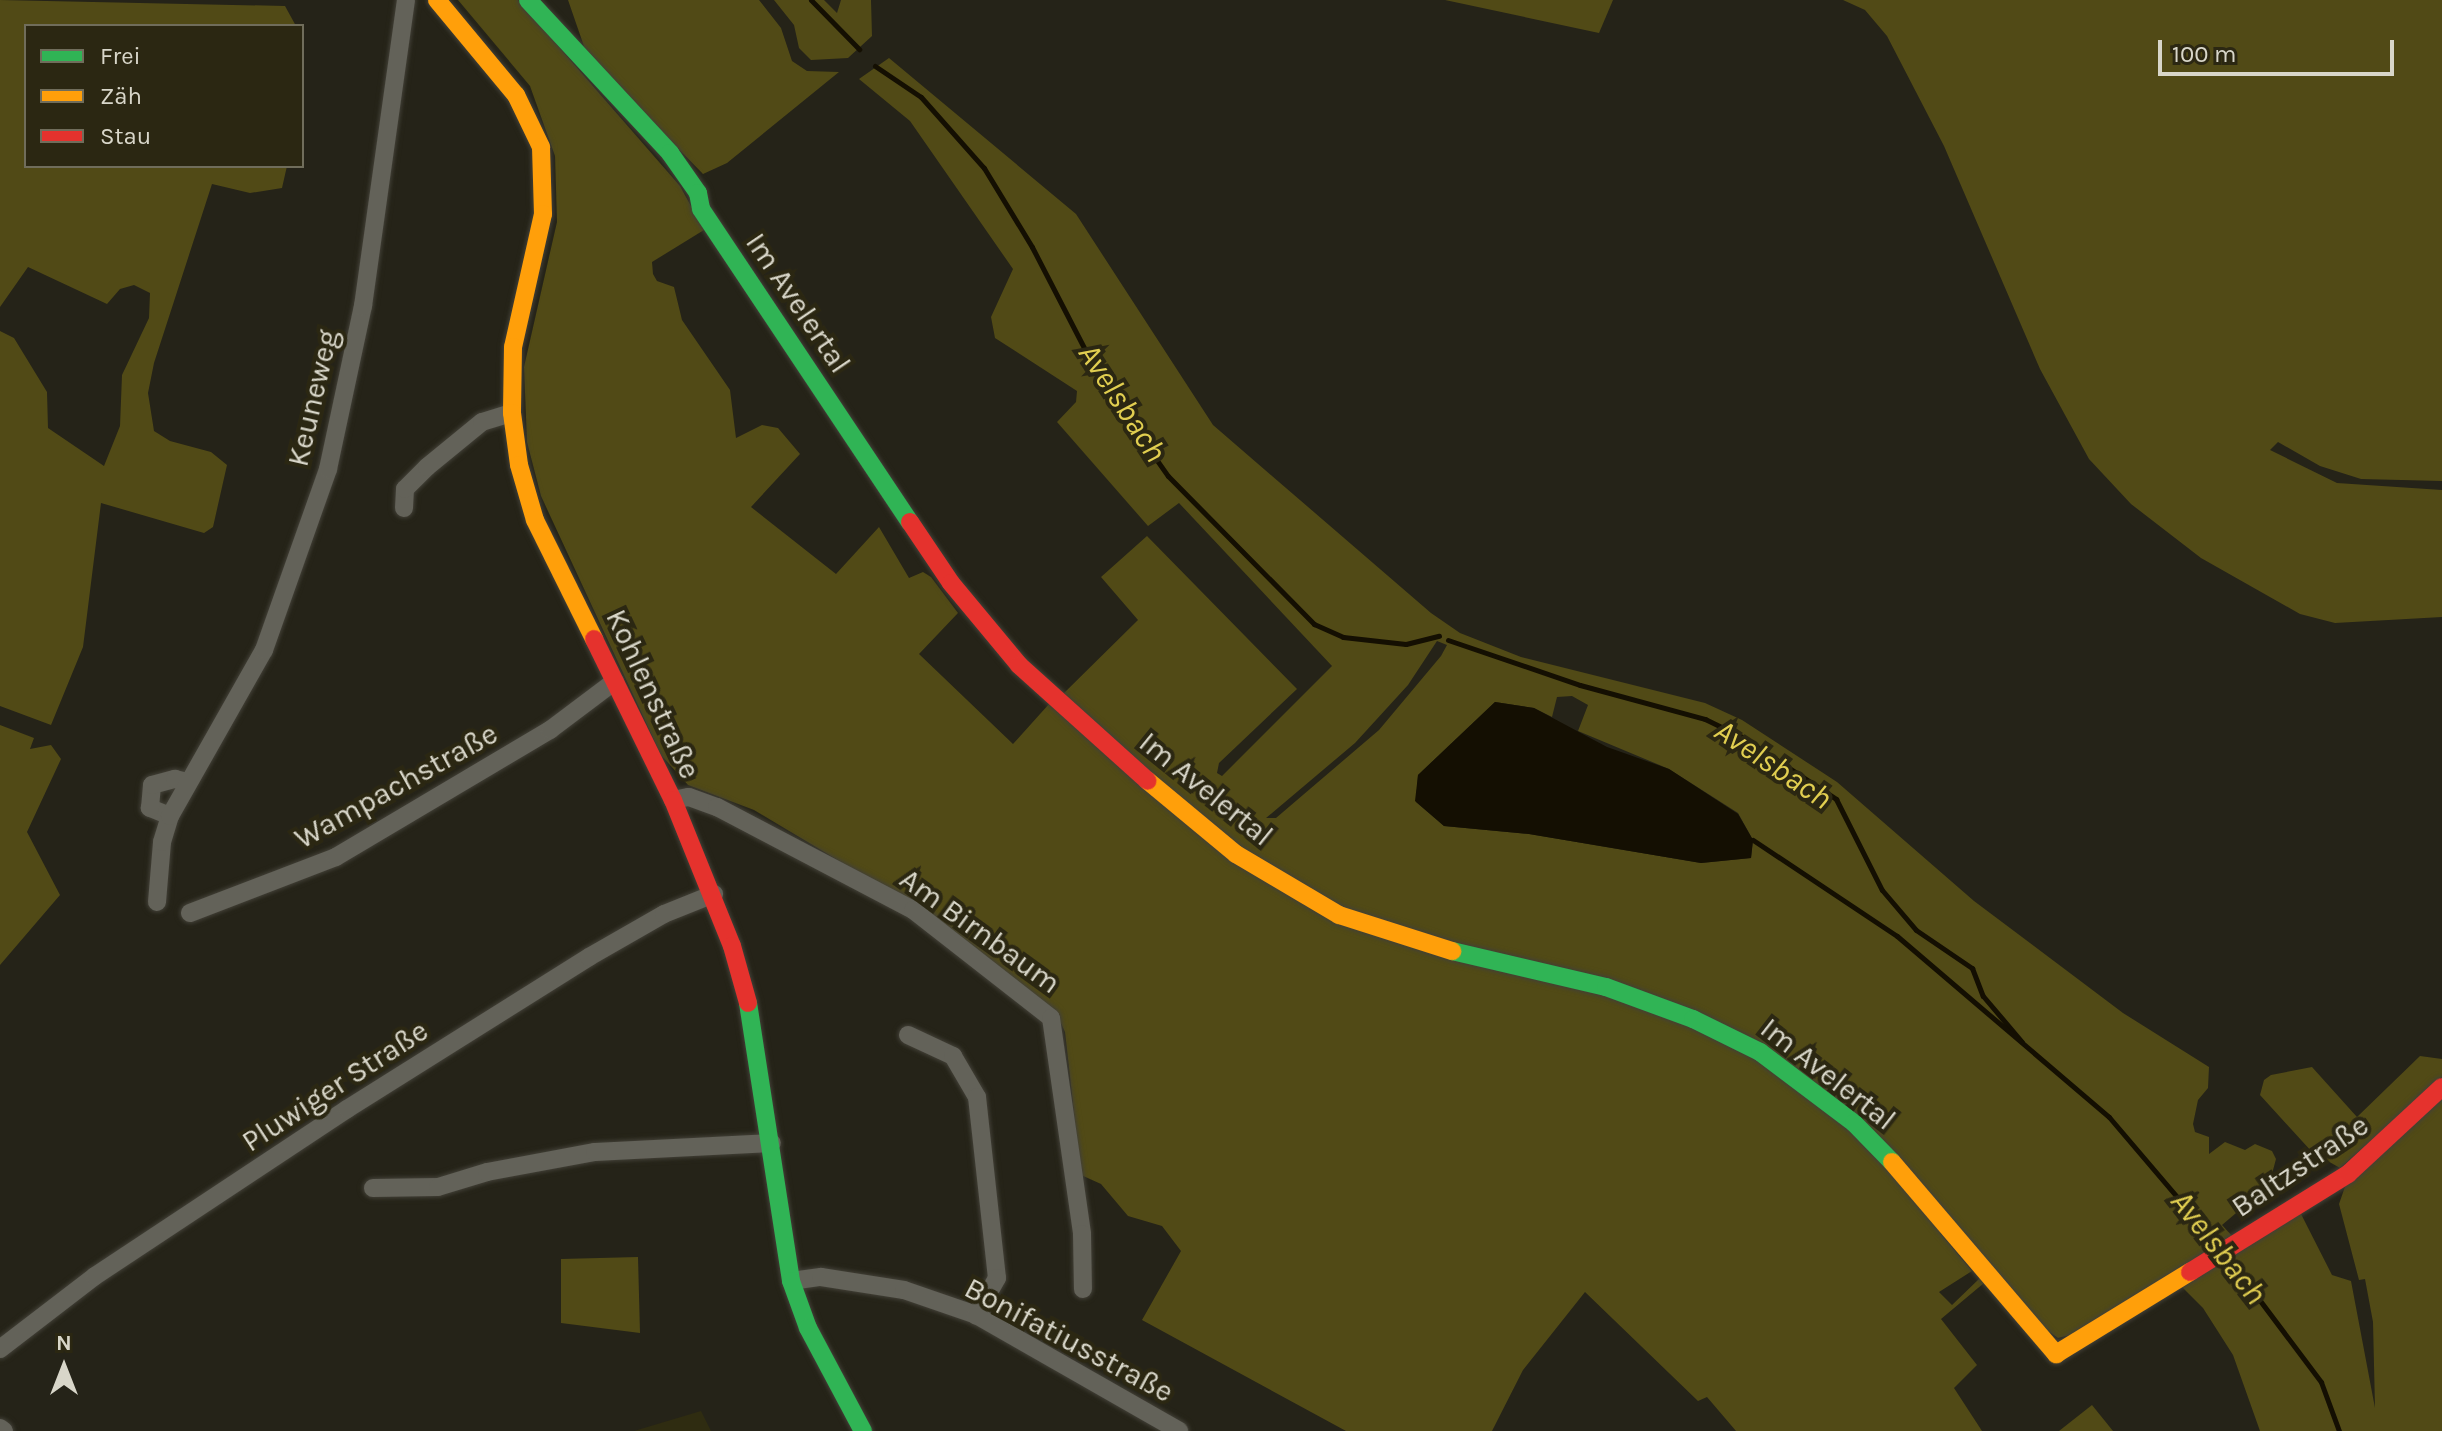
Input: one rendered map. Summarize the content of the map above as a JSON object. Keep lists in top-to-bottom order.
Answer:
{
  "streets": {
    "street": [
      "Im Avelertal",
      "Keuneweg",
      "Kohlenstraße",
      "Wampachstraße",
      "Am Birnbaum",
      "Pluwiger Straße",
      "Baltzstraße",
      "Bonifatiusstraße"
    ]
  },
  "crossings": [
    ["Im Avelertal", "Baltzstraße"],
    ["Kohlenstraße", "Wampachstraße"],
    ["Kohlenstraße", "Am Birnbaum"],
    ["Kohlenstraße", "Pluwiger Straße"],
    ["Kohlenstraße", "Bonifatiusstraße"]
  ],
  "water": ["Avelsbach"],
  "legend": ["Frei", "Zäh", "Stau"],
  "scale_bar": "100 m",
  "north": "top"
}
